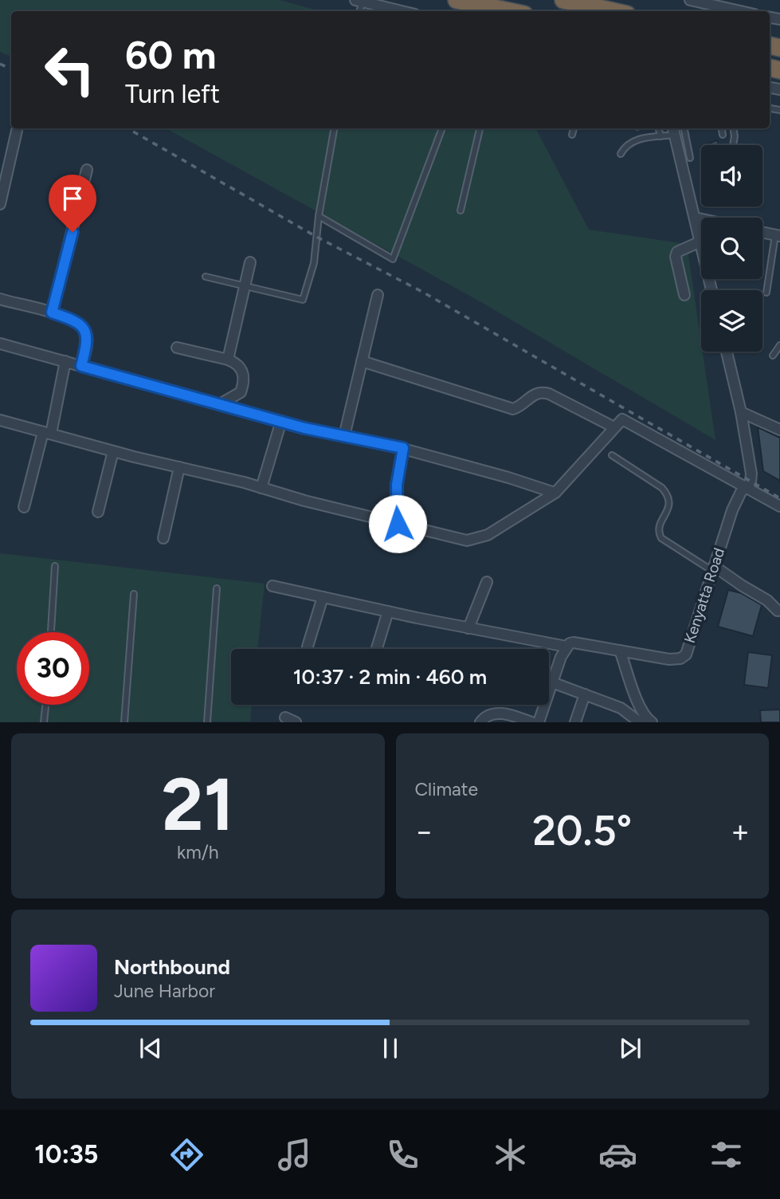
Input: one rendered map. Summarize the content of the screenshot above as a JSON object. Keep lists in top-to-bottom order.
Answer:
{
  "streets": {
    "street": ["Kenyatta Road"]
  },
  "page": {
    "turn": ["60 m", "Turn left"],
    "limit": "30",
    "trip": "10:37 · 2 min · 460 m",
    "tile": [
      ["21", "km/h"],
      "Climate"
    ],
    "heat": ["−", "20.5°", "+"],
    "song": ["Northbound", "June Harbor"],
    "tabs": "10:35"
  }
}
